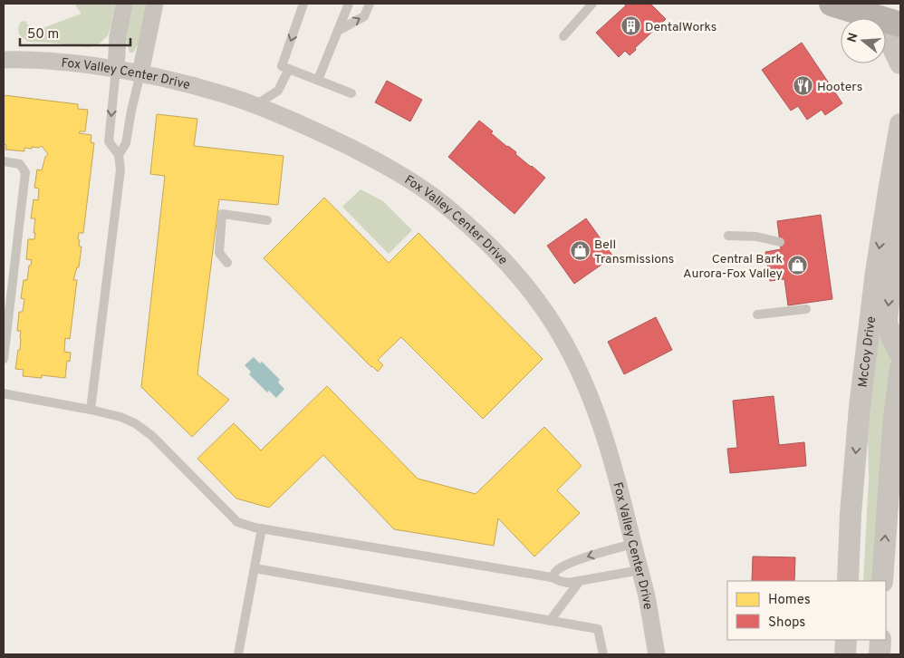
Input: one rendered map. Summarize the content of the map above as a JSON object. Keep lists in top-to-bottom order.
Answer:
{
  "streets": {
    "street": ["Fox Valley Center Drive", "McCoy Drive"]
  },
  "places": {
    "building": ["DentalWorks"],
    "restaurant": ["Hooters"],
    "shop": ["Bell Transmissions", "Central Bark Aurora-Fox Valley"]
  },
  "legend": ["Homes", "Shops"],
  "scale_bar": "50 m",
  "north": "left"
}
